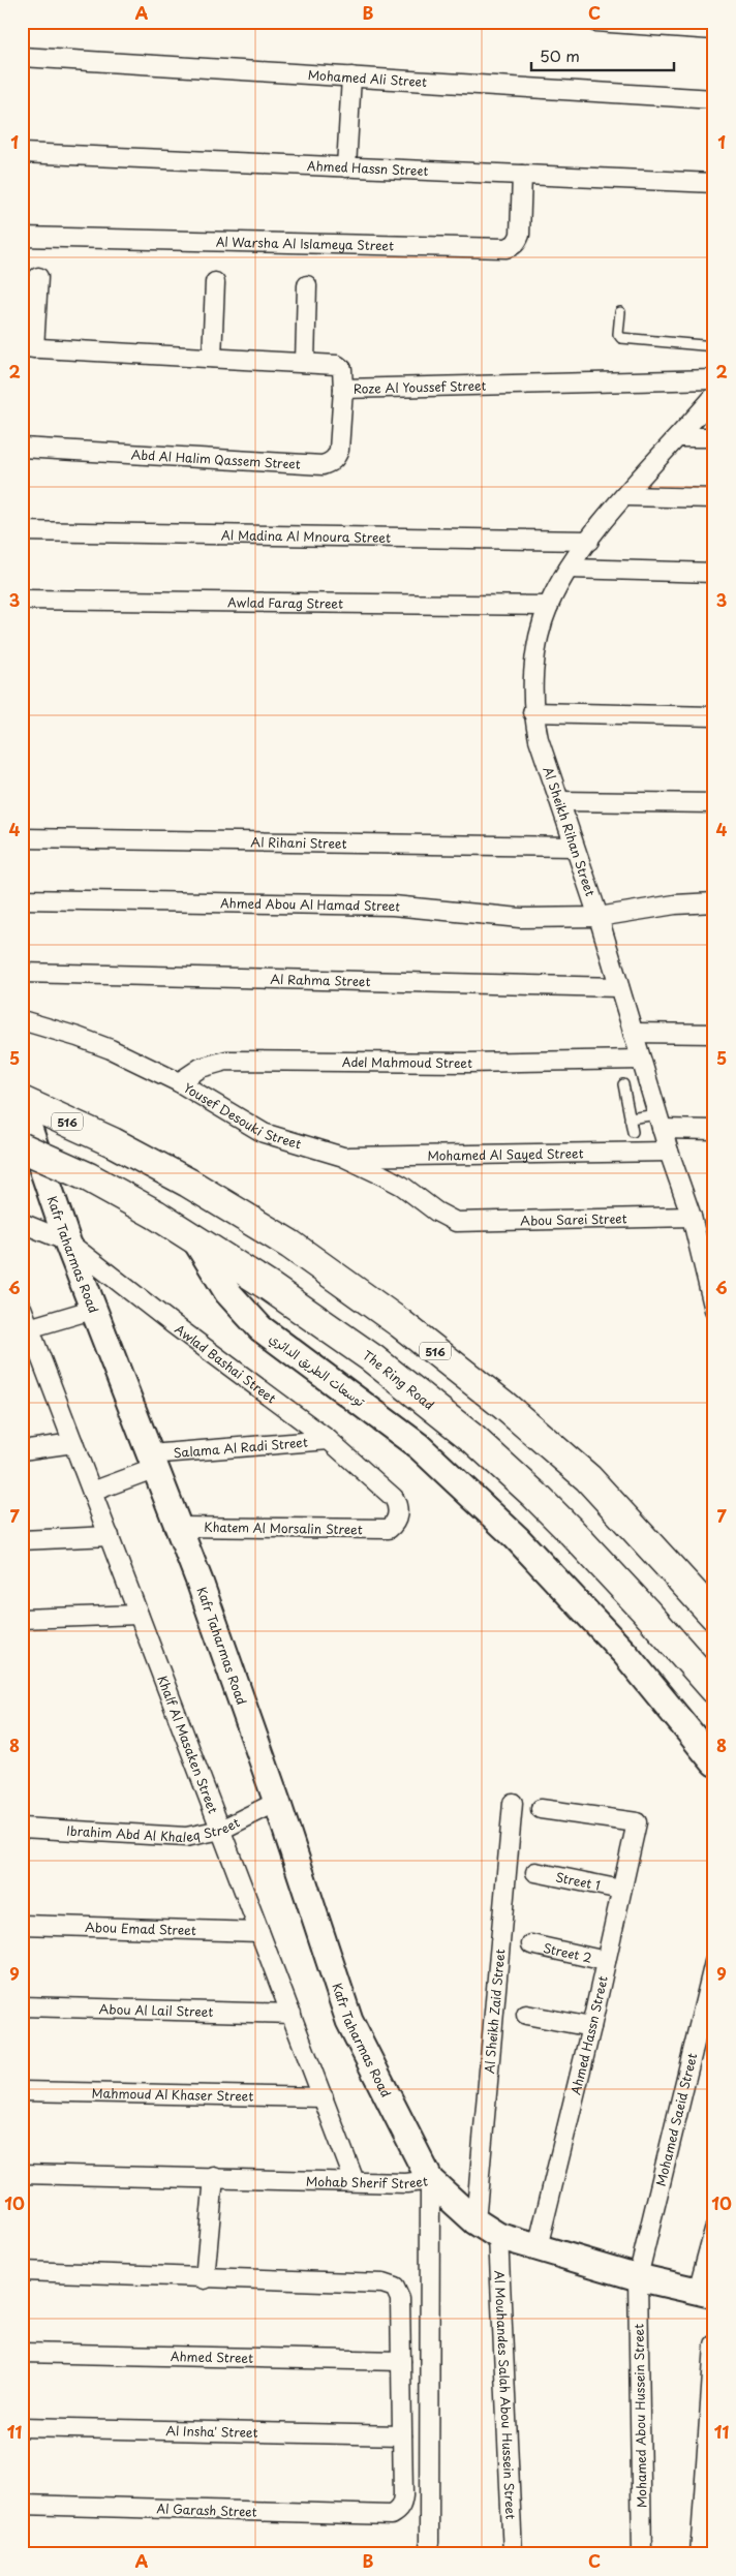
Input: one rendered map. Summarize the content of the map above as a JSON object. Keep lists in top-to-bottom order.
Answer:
{
  "streets": {
    "highway": ["516", "The Ring Road"],
    "street": [
      "Mohamed Ali Street",
      "Ahmed Hassn Street",
      "Al Warsha Al Islameya Street",
      "Roze Al Youssef Street",
      "Abd Al Halim Qassem Street",
      "Al Madina Al Mnoura Street",
      "Awlad Farag Street",
      "Al Sheikh Rihan Street",
      "Al Rihani Street",
      "Ahmed Abou Al Hamad Street",
      "Al Rahma Street",
      "Adel Mahmoud Street",
      "Yousef Desouki Street",
      "Mohamed Al Sayed Street",
      "Abou Sarei Street",
      "Kafr Taharmas Road",
      "Awlad Bashai Street",
      "توسعات الطريق الدائري",
      "Salama Al Radi Street",
      "Khatem Al Morsalin Street",
      "Khalf Al Masaken Street",
      "Ibrahim Abd Al Khaleq Street",
      "Street 1",
      "Abou Emad Street",
      "Street 2",
      "Abou Al Lail Street",
      "Al Sheikh Zaid Street",
      "Mahmoud Al Khaser Street",
      "Mohamed Saeid Street",
      "Mohab Sherif Street",
      "Ahmed Street",
      "Al Mouhandes Salah Abou Hussein Street",
      "Mohamed Abou Hussein Street",
      "Al Insha' Street",
      "Al Garash Street"
    ]
  },
  "crossings": [
    ["Ahmed Hassn Street", "Al Warsha Al Islameya Street"],
    ["Ahmed Hassn Street", "Street 1"],
    ["Ahmed Hassn Street", "Street 2"],
    ["Ahmed Hassn Street", "Mohab Sherif Street"],
    ["Roze Al Youssef Street", "Abd Al Halim Qassem Street"],
    ["Al Madina Al Mnoura Street", "Al Sheikh Rihan Street"],
    ["Awlad Farag Street", "Al Sheikh Rihan Street"],
    ["Al Sheikh Rihan Street", "Al Rihani Street"],
    ["Al Sheikh Rihan Street", "Ahmed Abou Al Hamad Street"],
    ["Al Sheikh Rihan Street", "Al Rahma Street"],
    ["Al Sheikh Rihan Street", "Adel Mahmoud Street"],
    ["Al Sheikh Rihan Street", "Mohamed Al Sayed Street"],
    ["Al Sheikh Rihan Street", "Abou Sarei Street"],
    ["Adel Mahmoud Street", "Yousef Desouki Street"],
    ["Yousef Desouki Street", "Mohamed Al Sayed Street"],
    ["Yousef Desouki Street", "Abou Sarei Street"],
    ["Kafr Taharmas Road", "Awlad Bashai Street"],
    ["Kafr Taharmas Road", "Salama Al Radi Street"],
    ["Kafr Taharmas Road", "Khatem Al Morsalin Street"],
    ["Kafr Taharmas Road", "Ibrahim Abd Al Khaleq Street"],
    ["Kafr Taharmas Road", "Mohab Sherif Street"],
    ["Awlad Bashai Street", "Salama Al Radi Street"],
    ["Awlad Bashai Street", "Khatem Al Morsalin Street"],
    ["توسعات الطريق الدائري", "The Ring Road"],
    ["Salama Al Radi Street", "Khalf Al Masaken Street"],
    ["Khalf Al Masaken Street", "Ibrahim Abd Al Khaleq Street"],
    ["Khalf Al Masaken Street", "Abou Emad Street"],
    ["Khalf Al Masaken Street", "Abou Al Lail Street"],
    ["Khalf Al Masaken Street", "Mahmoud Al Khaser Street"],
    ["Khalf Al Masaken Street", "Mohab Sherif Street"],
    ["Al Sheikh Zaid Street", "Mohab Sherif Street"],
    ["Mohamed Saeid Street", "Mohab Sherif Street"],
    ["Mohamed Saeid Street", "Mohamed Abou Hussein Street"],
    ["Mohab Sherif Street", "Al Mouhandes Salah Abou Hussein Street"],
    ["Mohab Sherif Street", "Mohamed Abou Hussein Street"],
    ["Al Insha' Street", "Al Garash Street"]
  ],
  "scale_bar": "50 m",
  "grid": {
    "columns": ["A", "B", "C"],
    "rows": [
      "1",
      "2",
      "3",
      "4",
      "5",
      "6",
      "7",
      "8",
      "9",
      "10",
      "11"
    ]
  }
}
